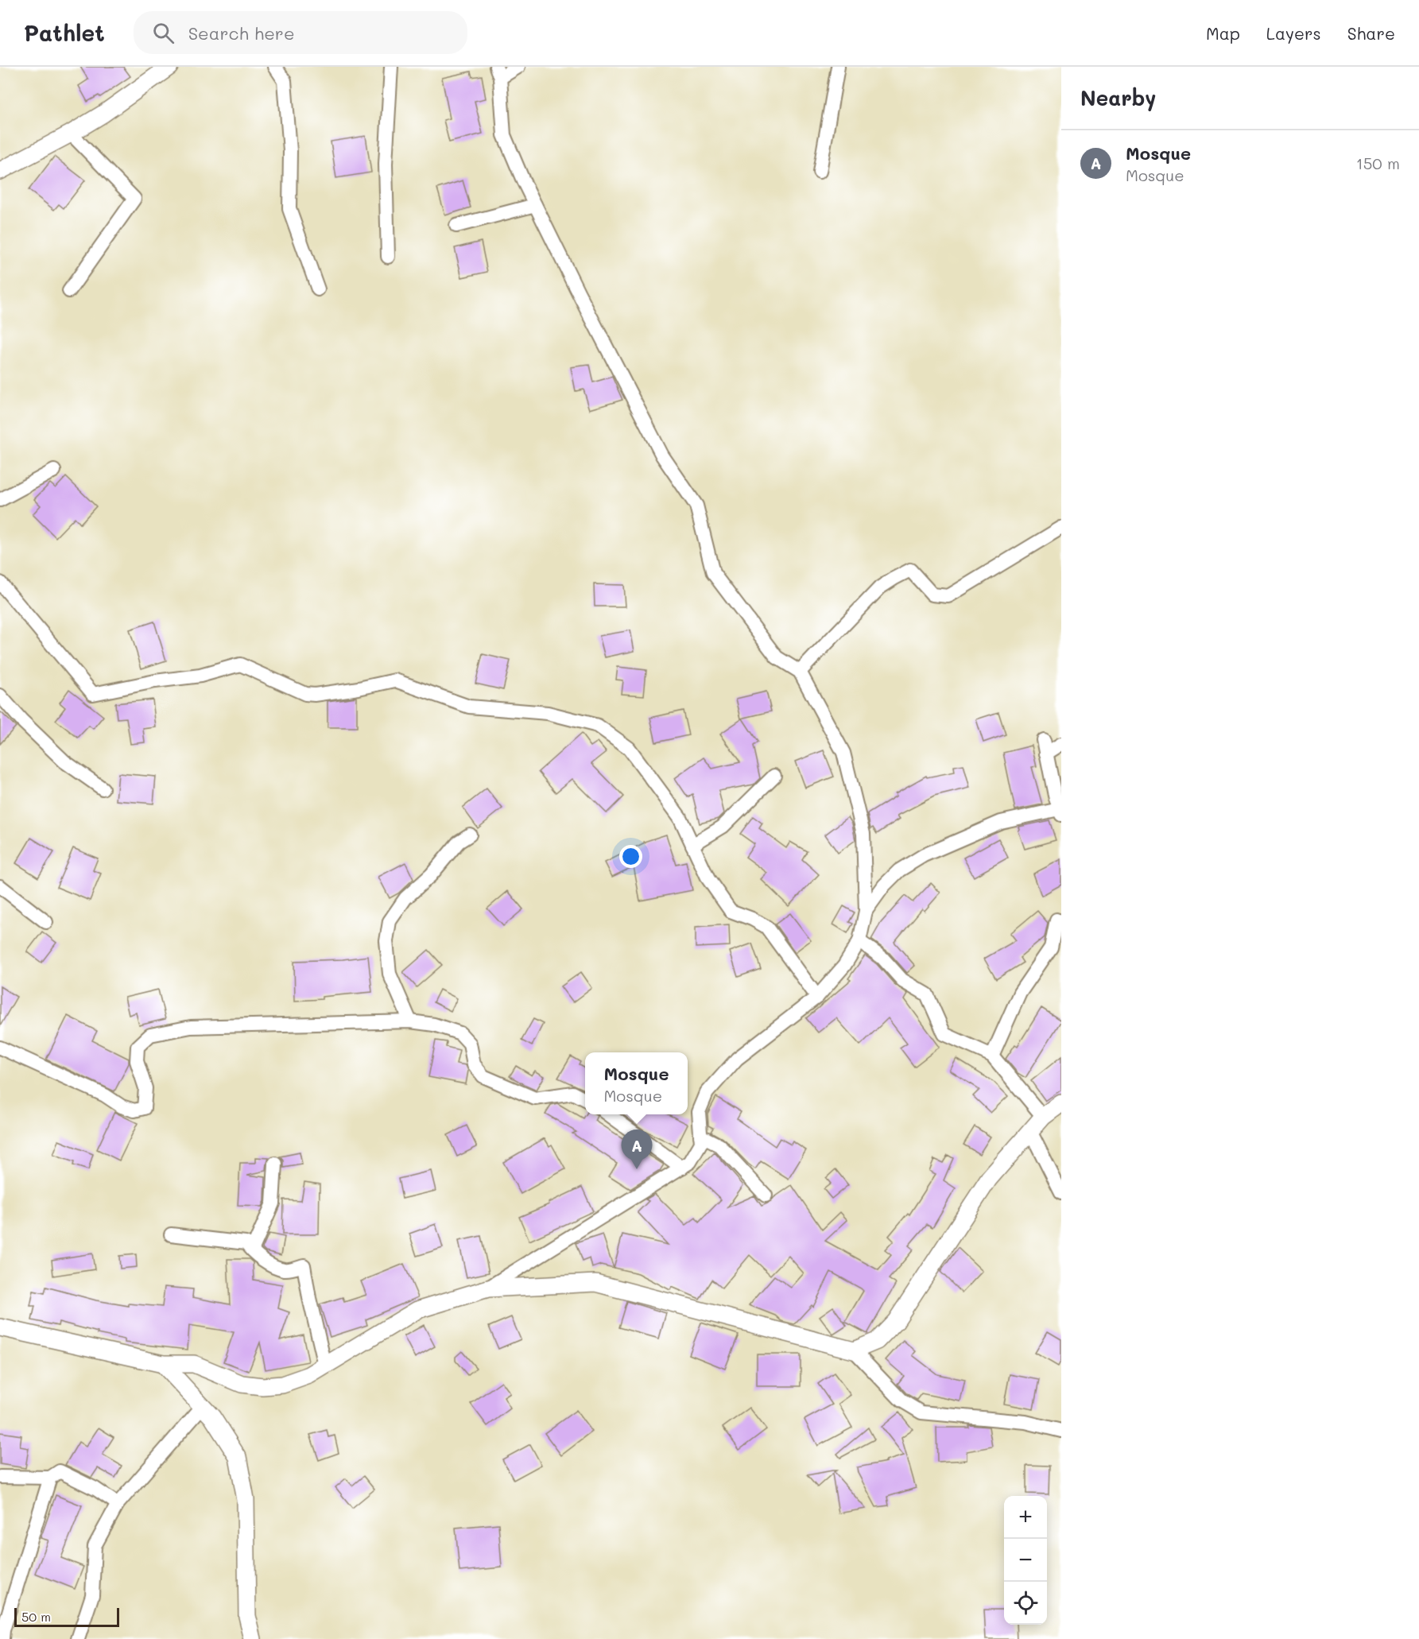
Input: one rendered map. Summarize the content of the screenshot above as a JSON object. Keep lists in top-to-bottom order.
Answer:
{
  "scale_bar": "50 m",
  "page": {
    "header": "Pathlet",
    "search": "Search here",
    "nav": ["Map", "Layers", "Share"],
    "heading": "Nearby",
    "list": [
      {
        "mark": "A",
        "name": "Mosque",
        "note": "Mosque",
        "value": "150 m"
      }
    ],
    "popup": ["Mosque", "Mosque"],
    "pins": "A",
    "map_buttons": ["+", "−"],
    "scale": "50 m"
  }
}
